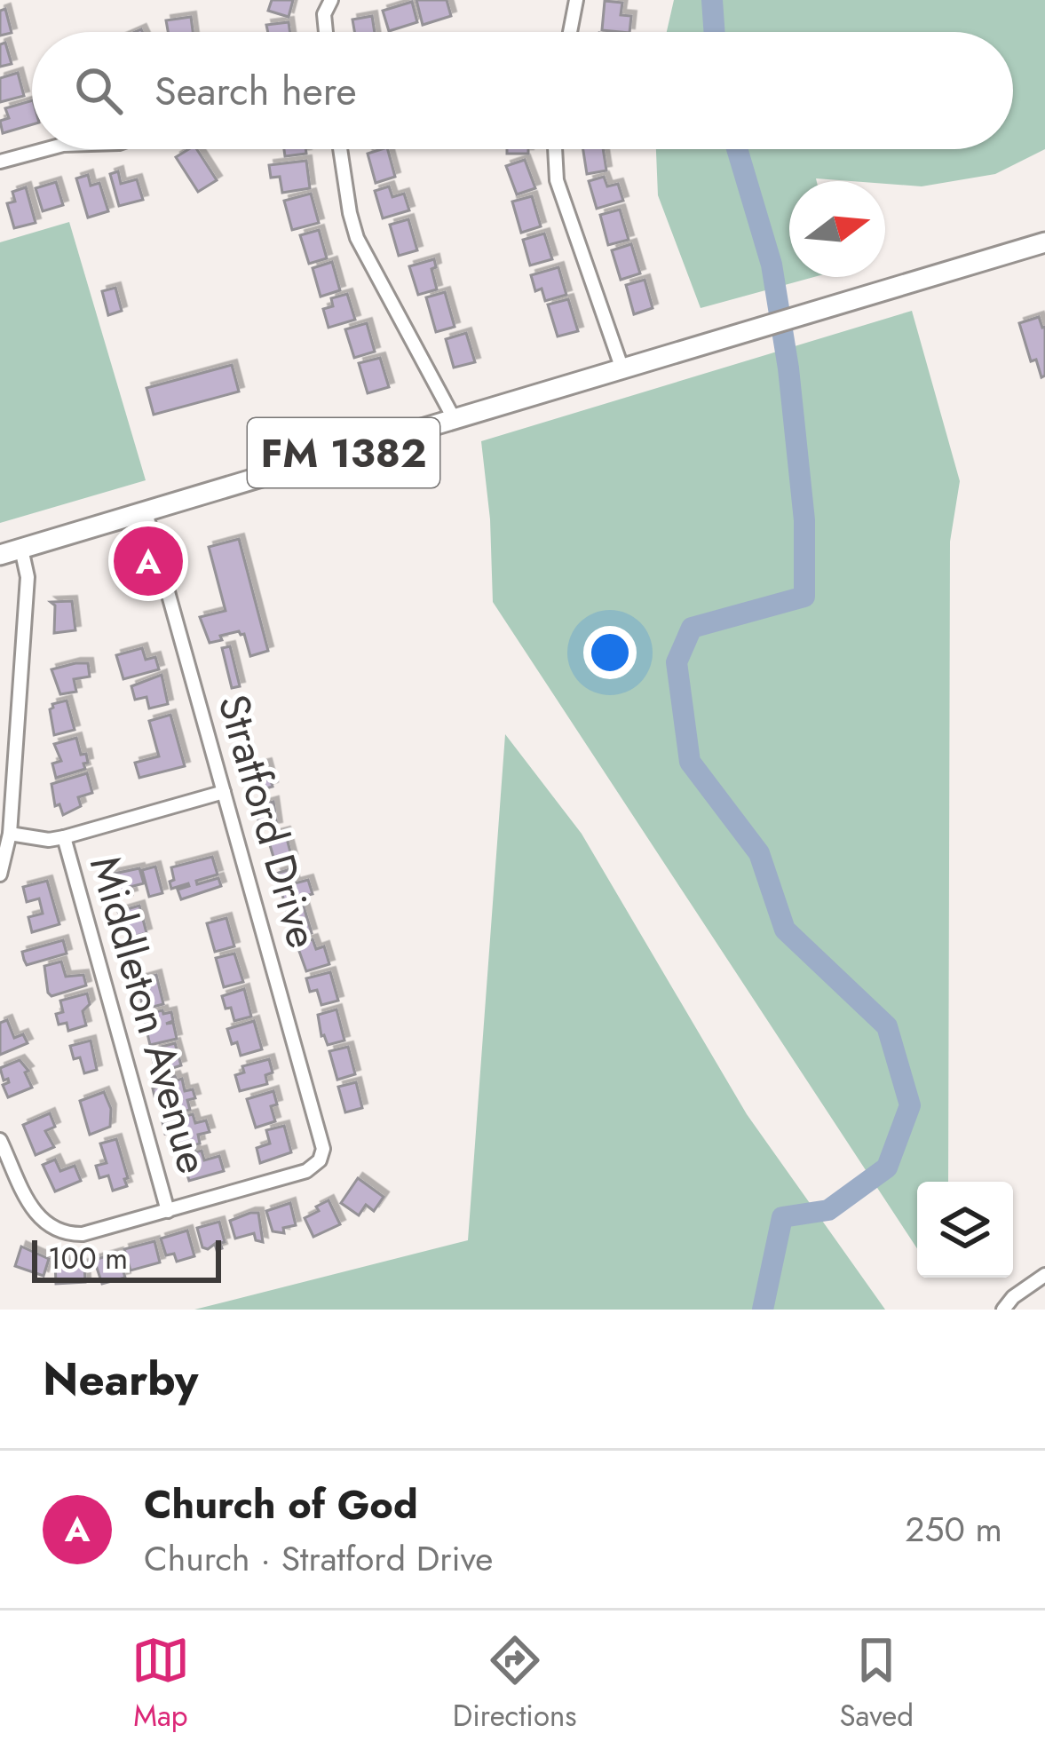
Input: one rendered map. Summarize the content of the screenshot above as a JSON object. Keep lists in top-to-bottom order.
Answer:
{
  "streets": {
    "main road": ["FM 1382"],
    "street": ["Stratford Drive", "Middleton Avenue"]
  },
  "crossings": [
    ["FM 1382", "Stratford Drive"],
    ["Stratford Drive", "Middleton Avenue"]
  ],
  "scale_bar": "100 m",
  "north": "right",
  "page": {
    "search": "Search here",
    "pins": "A",
    "scale": "100 m",
    "heading": "Nearby",
    "list": [
      {
        "mark": "A",
        "name": "Church of God",
        "note": "Church · Stratford Drive",
        "value": "250 m"
      }
    ],
    "nav": ["Map", "Directions", "Saved"]
  }
}
